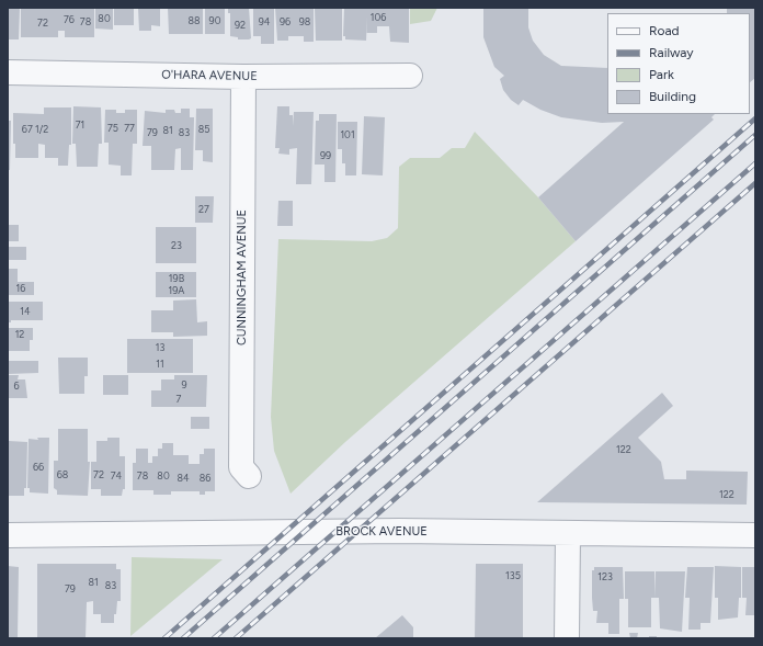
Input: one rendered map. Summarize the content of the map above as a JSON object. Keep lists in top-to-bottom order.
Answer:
{
  "streets": {
    "street": ["O'HARA AVENUE", "CUNNINGHAM AVENUE", "BROCK AVENUE"]
  },
  "crossings": [
    ["O'HARA AVENUE", "CUNNINGHAM AVENUE"]
  ],
  "house_numbers": [
    "106",
    "80",
    "76",
    "88",
    "90",
    "78",
    "94",
    "96",
    "98",
    "72",
    "92",
    "71",
    "75",
    "77",
    "67 1/2",
    "85",
    "81",
    "79",
    "83",
    "101",
    "99",
    "27",
    "23",
    "19B",
    "16",
    "19A",
    "14",
    "12",
    "13",
    "11",
    "9",
    "6",
    "7",
    "122",
    "66",
    "68",
    "72",
    "74",
    "78",
    "80",
    "84",
    "86",
    "122",
    "135",
    "123",
    "81",
    "83",
    "79"
  ],
  "legend": [
    "Road",
    "Railway",
    "Park",
    "Building"
  ]
}
